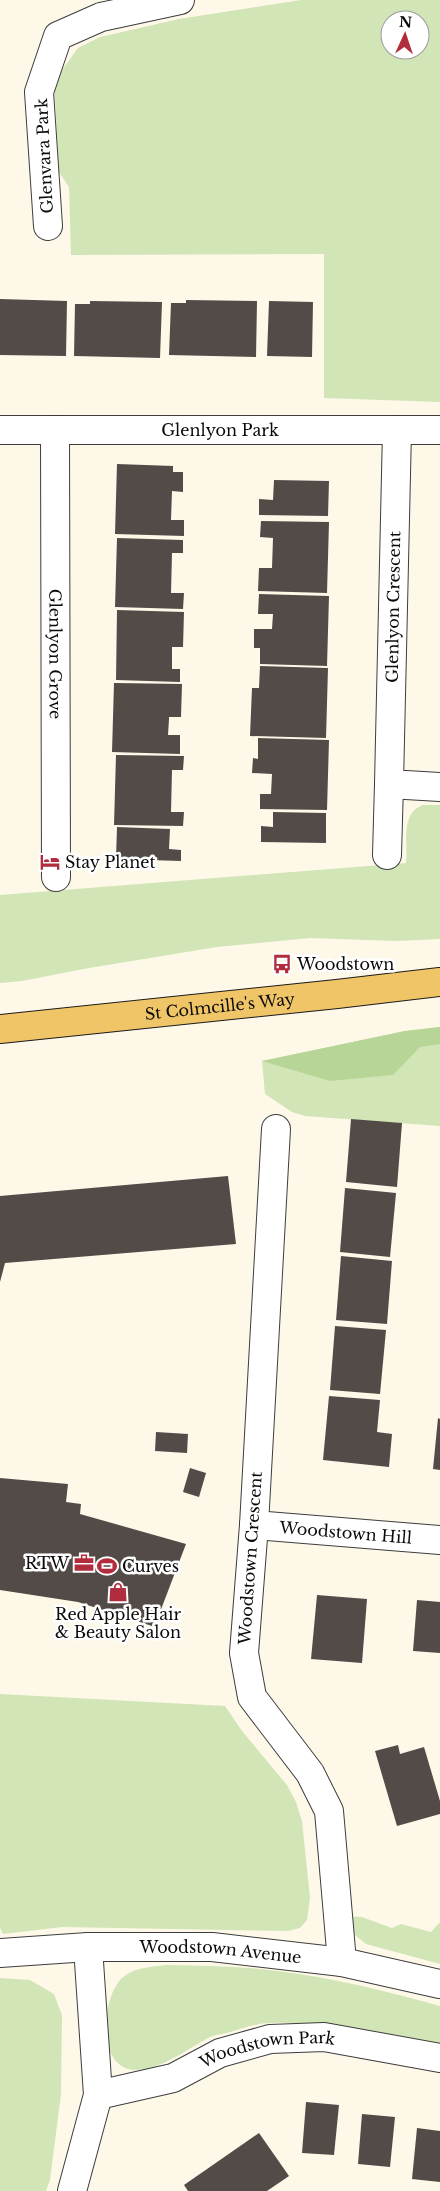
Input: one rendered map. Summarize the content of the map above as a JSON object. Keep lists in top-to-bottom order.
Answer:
{
  "streets": {
    "main road": ["St Colmcille's Way"],
    "street": [
      "Glenvara Park",
      "Glenlyon Park",
      "Glenlyon Crescent",
      "Glenlyon Grove",
      "Woodstown Hill",
      "Woodstown Crescent",
      "Woodstown Avenue",
      "Woodstown Park"
    ]
  },
  "crossings": [
    ["Glenlyon Park", "Glenlyon Crescent"],
    ["Glenlyon Park", "Glenlyon Grove"],
    ["Woodstown Hill", "Woodstown Crescent"],
    ["Woodstown Crescent", "Woodstown Avenue"]
  ],
  "places": {
    "hotel": ["Stay Planet"],
    "bus stop": ["Woodstown"],
    "office": ["RTW"],
    "sports": ["Curves"],
    "shop": ["Red Apple Hair & Beauty Salon"]
  },
  "north": "top"
}
